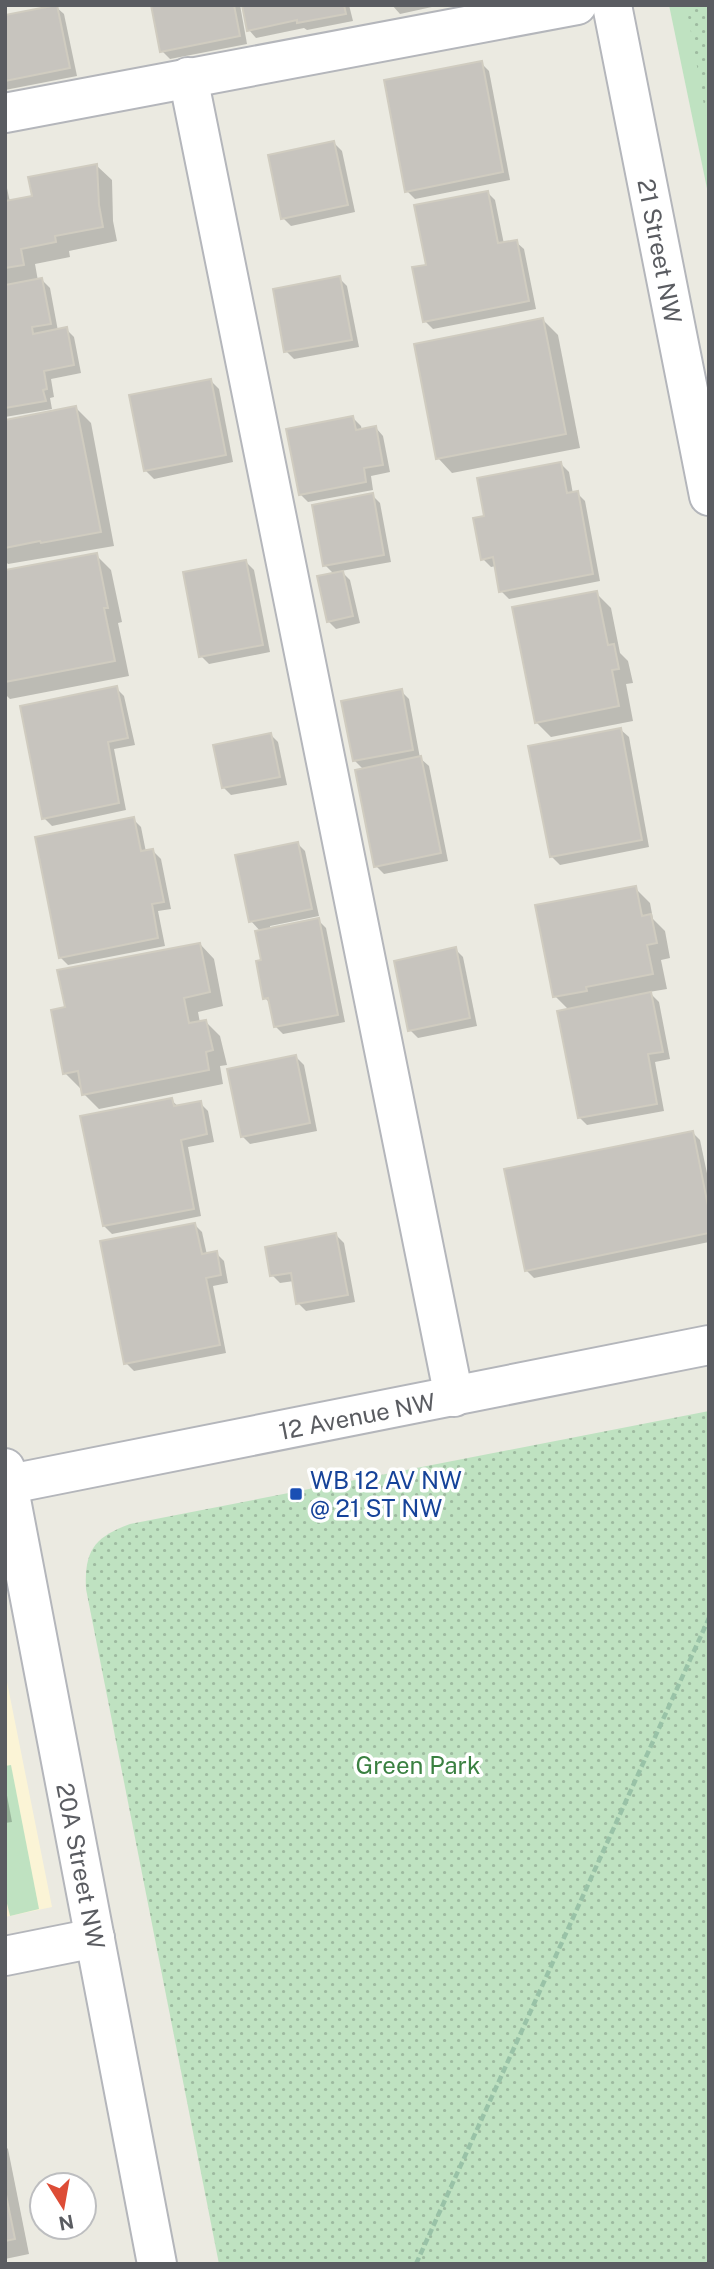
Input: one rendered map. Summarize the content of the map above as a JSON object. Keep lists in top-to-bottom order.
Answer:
{
  "streets": {
    "street": ["21 Street NW", "12 Avenue NW", "20A Street NW"]
  },
  "crossings": [
    ["12 Avenue NW", "20A Street NW"]
  ],
  "parks": ["Green Park"],
  "places": {
    "transit": ["WB 12 AV NW @ 21 ST NW"]
  },
  "north": "bottom"
}
